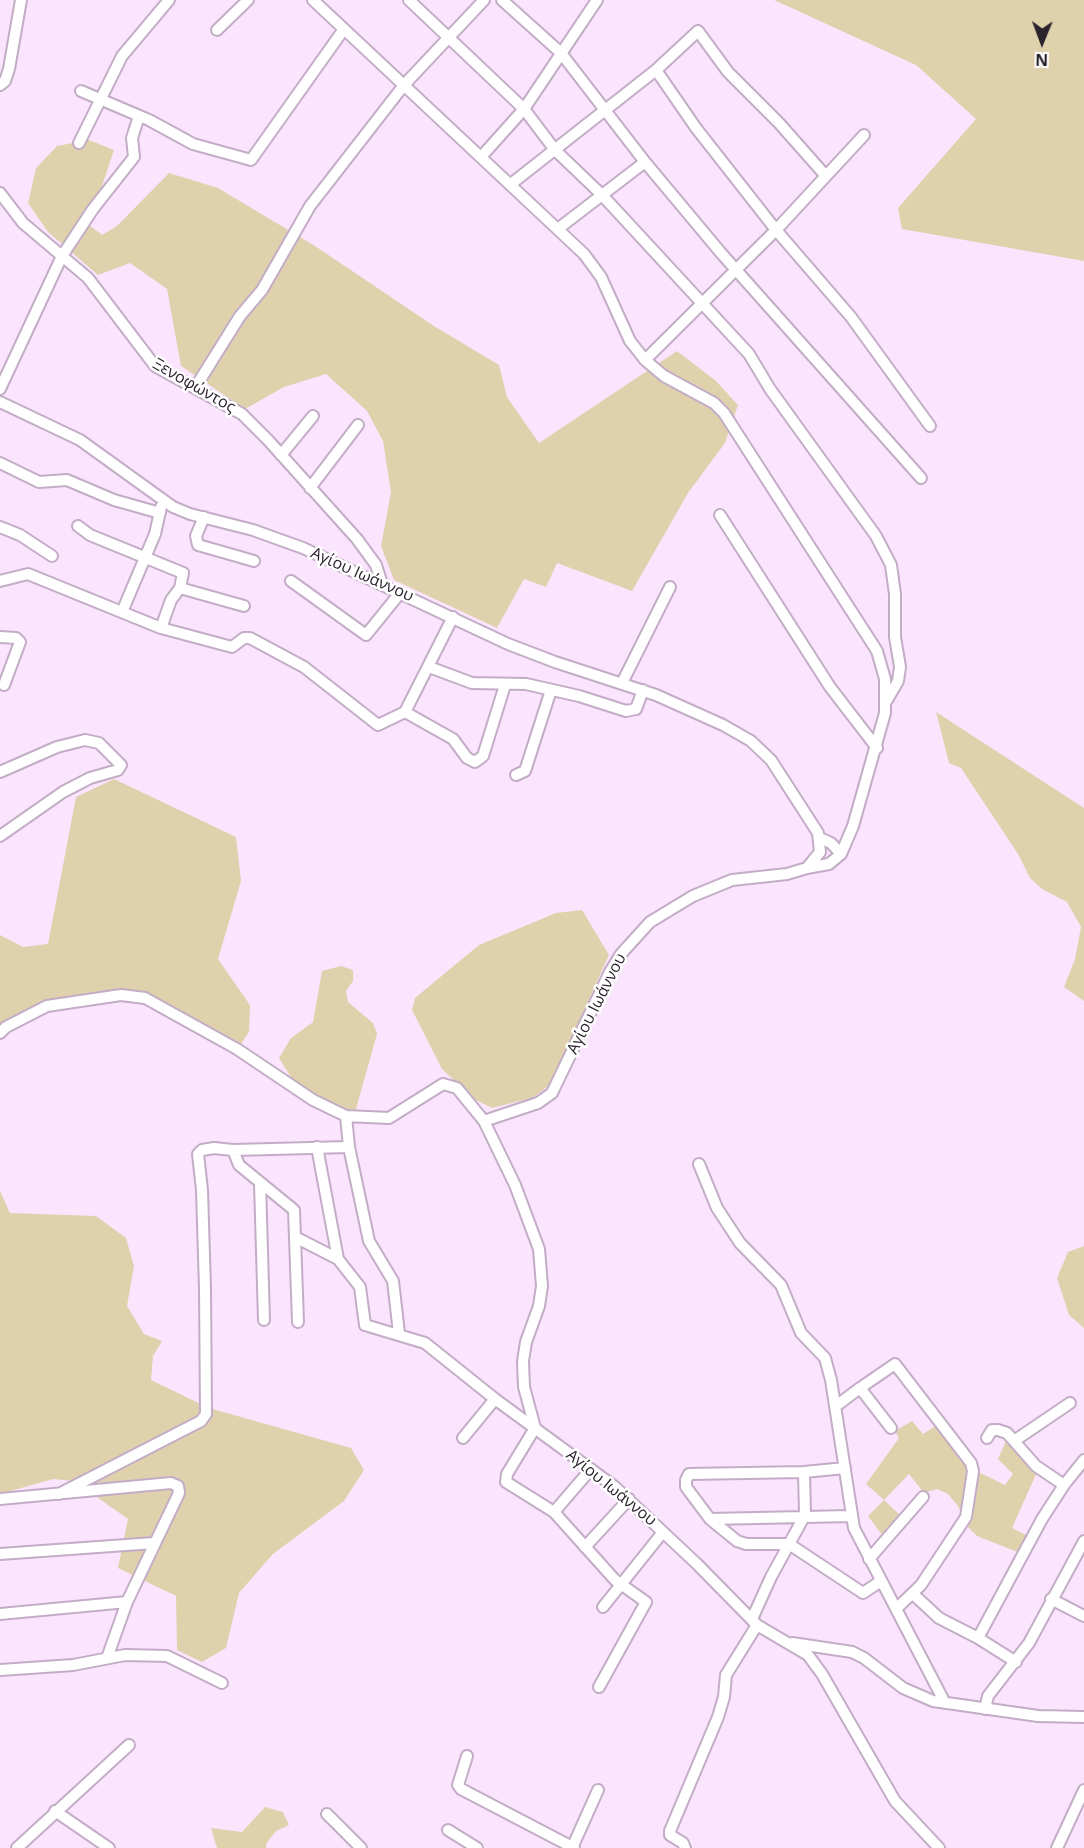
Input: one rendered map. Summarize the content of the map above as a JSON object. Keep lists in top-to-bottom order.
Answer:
{
  "streets": {
    "street": ["Ξενοφώντος", "Αγίου Ιωάννου"]
  },
  "crossings": [
    ["Ξενοφώντος", "Αγίου Ιωάννου"]
  ],
  "north": "bottom"
}
